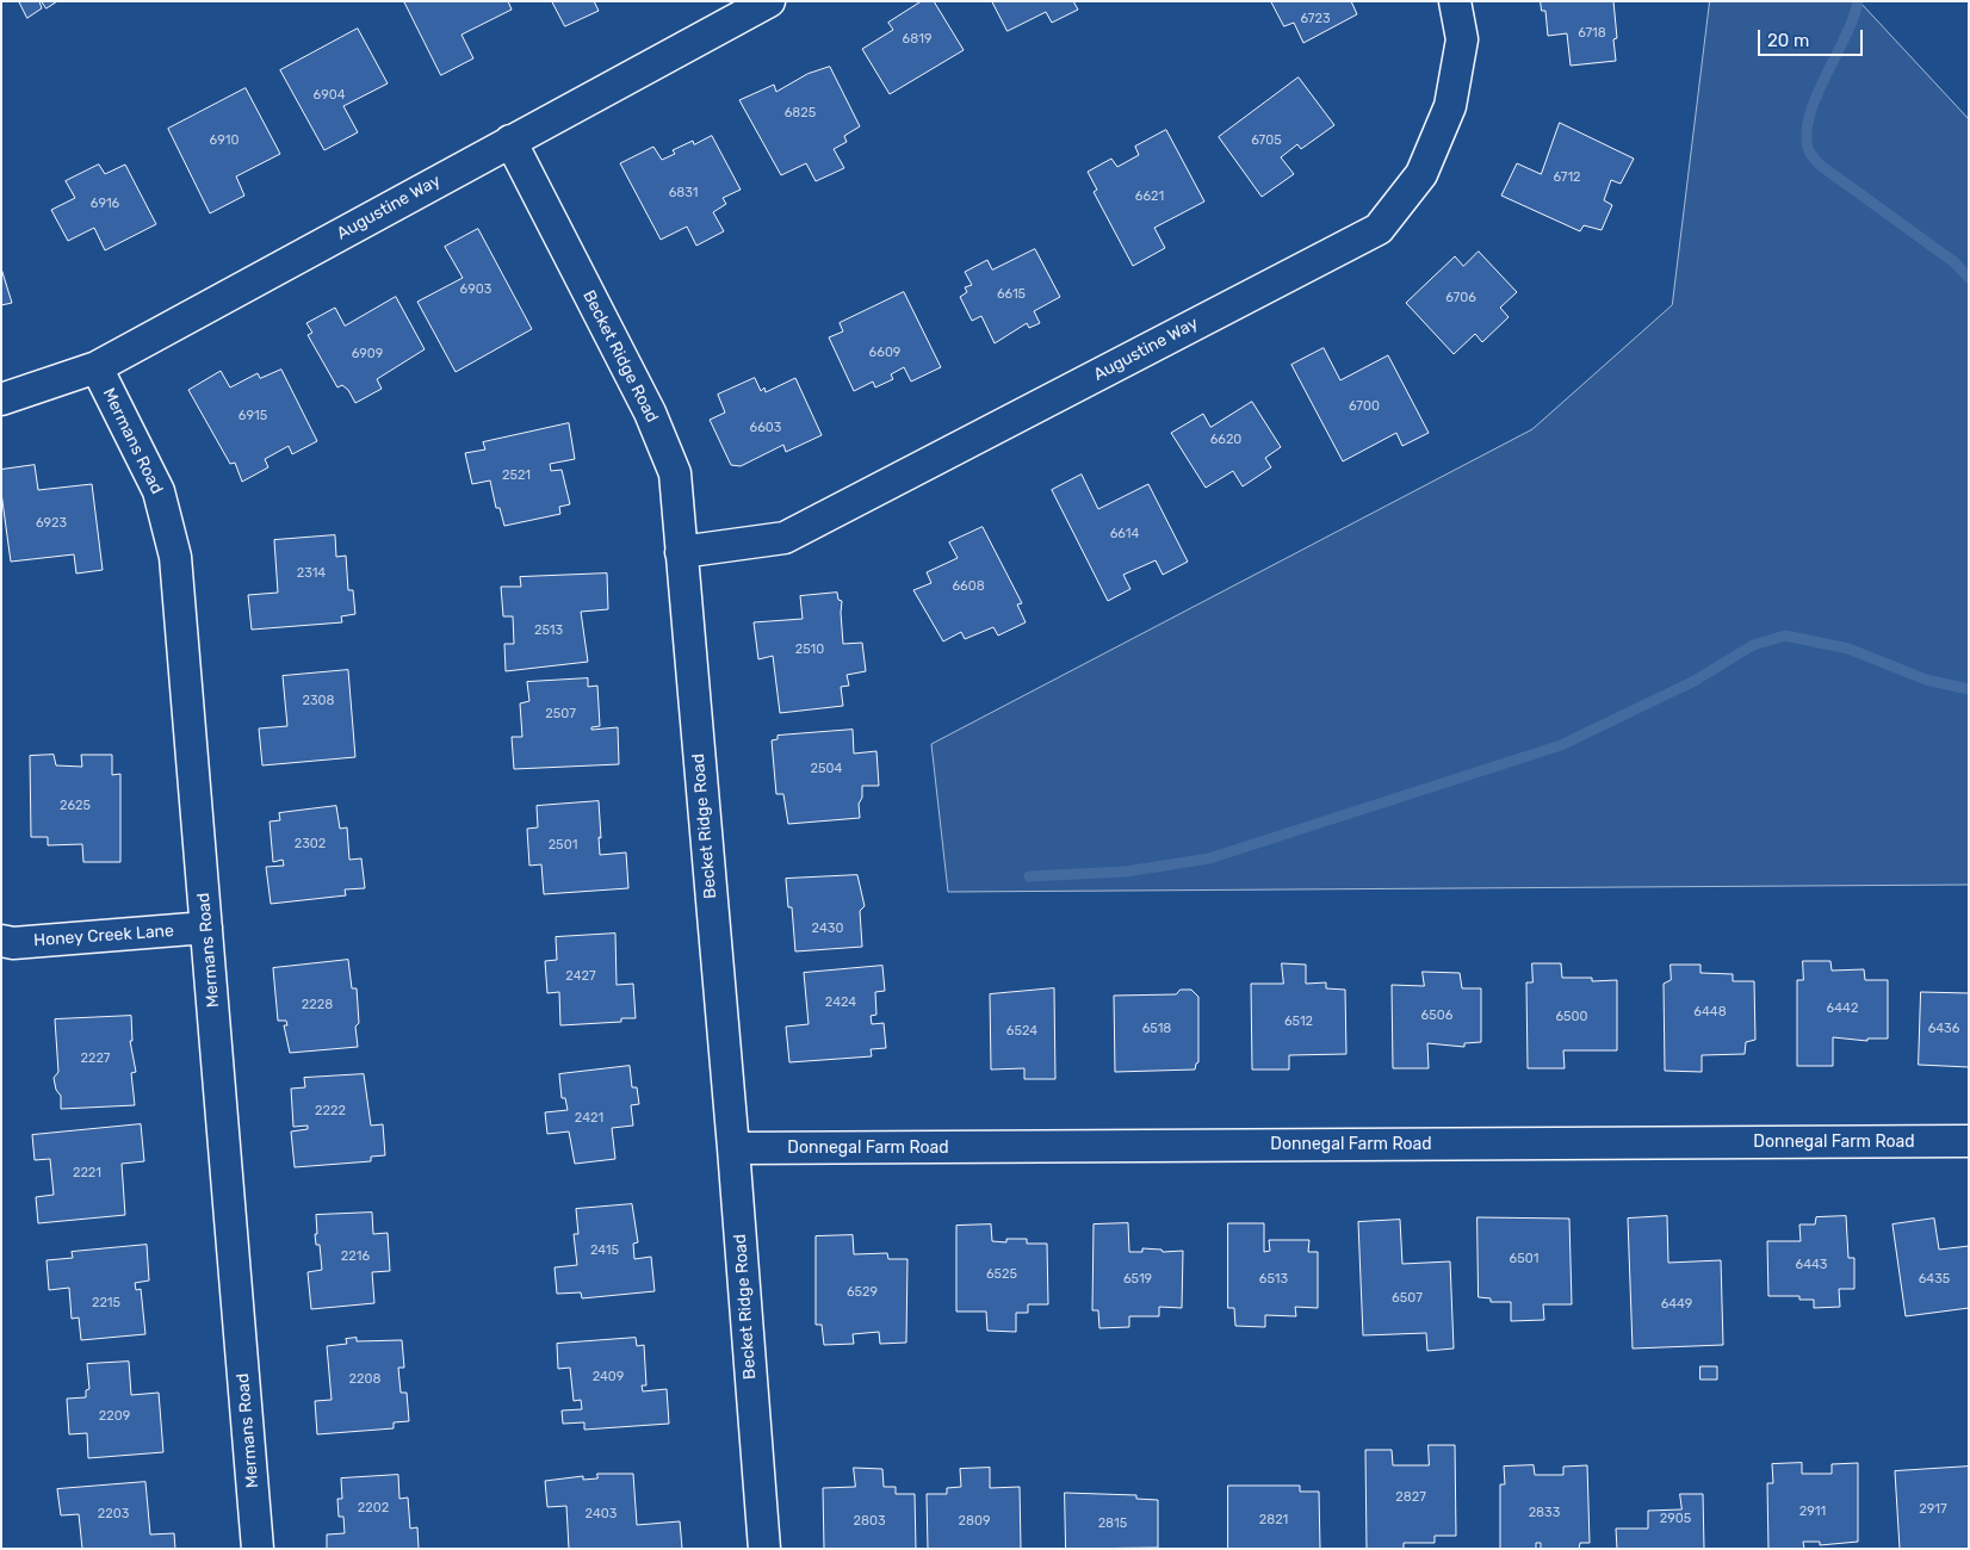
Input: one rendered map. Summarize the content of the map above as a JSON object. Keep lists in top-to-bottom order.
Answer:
{
  "streets": {
    "street": [
      "Augustine Way",
      "Becket Ridge Road",
      "Mermans Road",
      "Honey Creek Lane",
      "Donnegal Farm Road"
    ]
  },
  "crossings": [
    ["Augustine Way", "Becket Ridge Road"],
    ["Augustine Way", "Mermans Road"],
    ["Becket Ridge Road", "Donnegal Farm Road"],
    ["Mermans Road", "Honey Creek Lane"]
  ],
  "house_numbers": [
    "6723",
    "6718",
    "6819",
    "6904",
    "6825",
    "6910",
    "6705",
    "6712",
    "6831",
    "6621",
    "6916",
    "6903",
    "6615",
    "6706",
    "6609",
    "6909",
    "6700",
    "6915",
    "6603",
    "6620",
    "2521",
    "6923",
    "6614",
    "2314",
    "6608",
    "2513",
    "2510",
    "2308",
    "2507",
    "2504",
    "2625",
    "2302",
    "2501",
    "2430",
    "2427",
    "2424",
    "2228",
    "6442",
    "6448",
    "6506",
    "6500",
    "6512",
    "6518",
    "6436",
    "6524",
    "2227",
    "2222",
    "2421",
    "2221",
    "2415",
    "2216",
    "6501",
    "6443",
    "6525",
    "6519",
    "6513",
    "6435",
    "6529",
    "6507",
    "2215",
    "6449",
    "2409",
    "2208",
    "2209",
    "2827",
    "2202",
    "2917",
    "2911",
    "2833",
    "2203",
    "2403",
    "2905",
    "2821",
    "2803",
    "2809",
    "2815"
  ],
  "scale_bar": "20 m"
}
